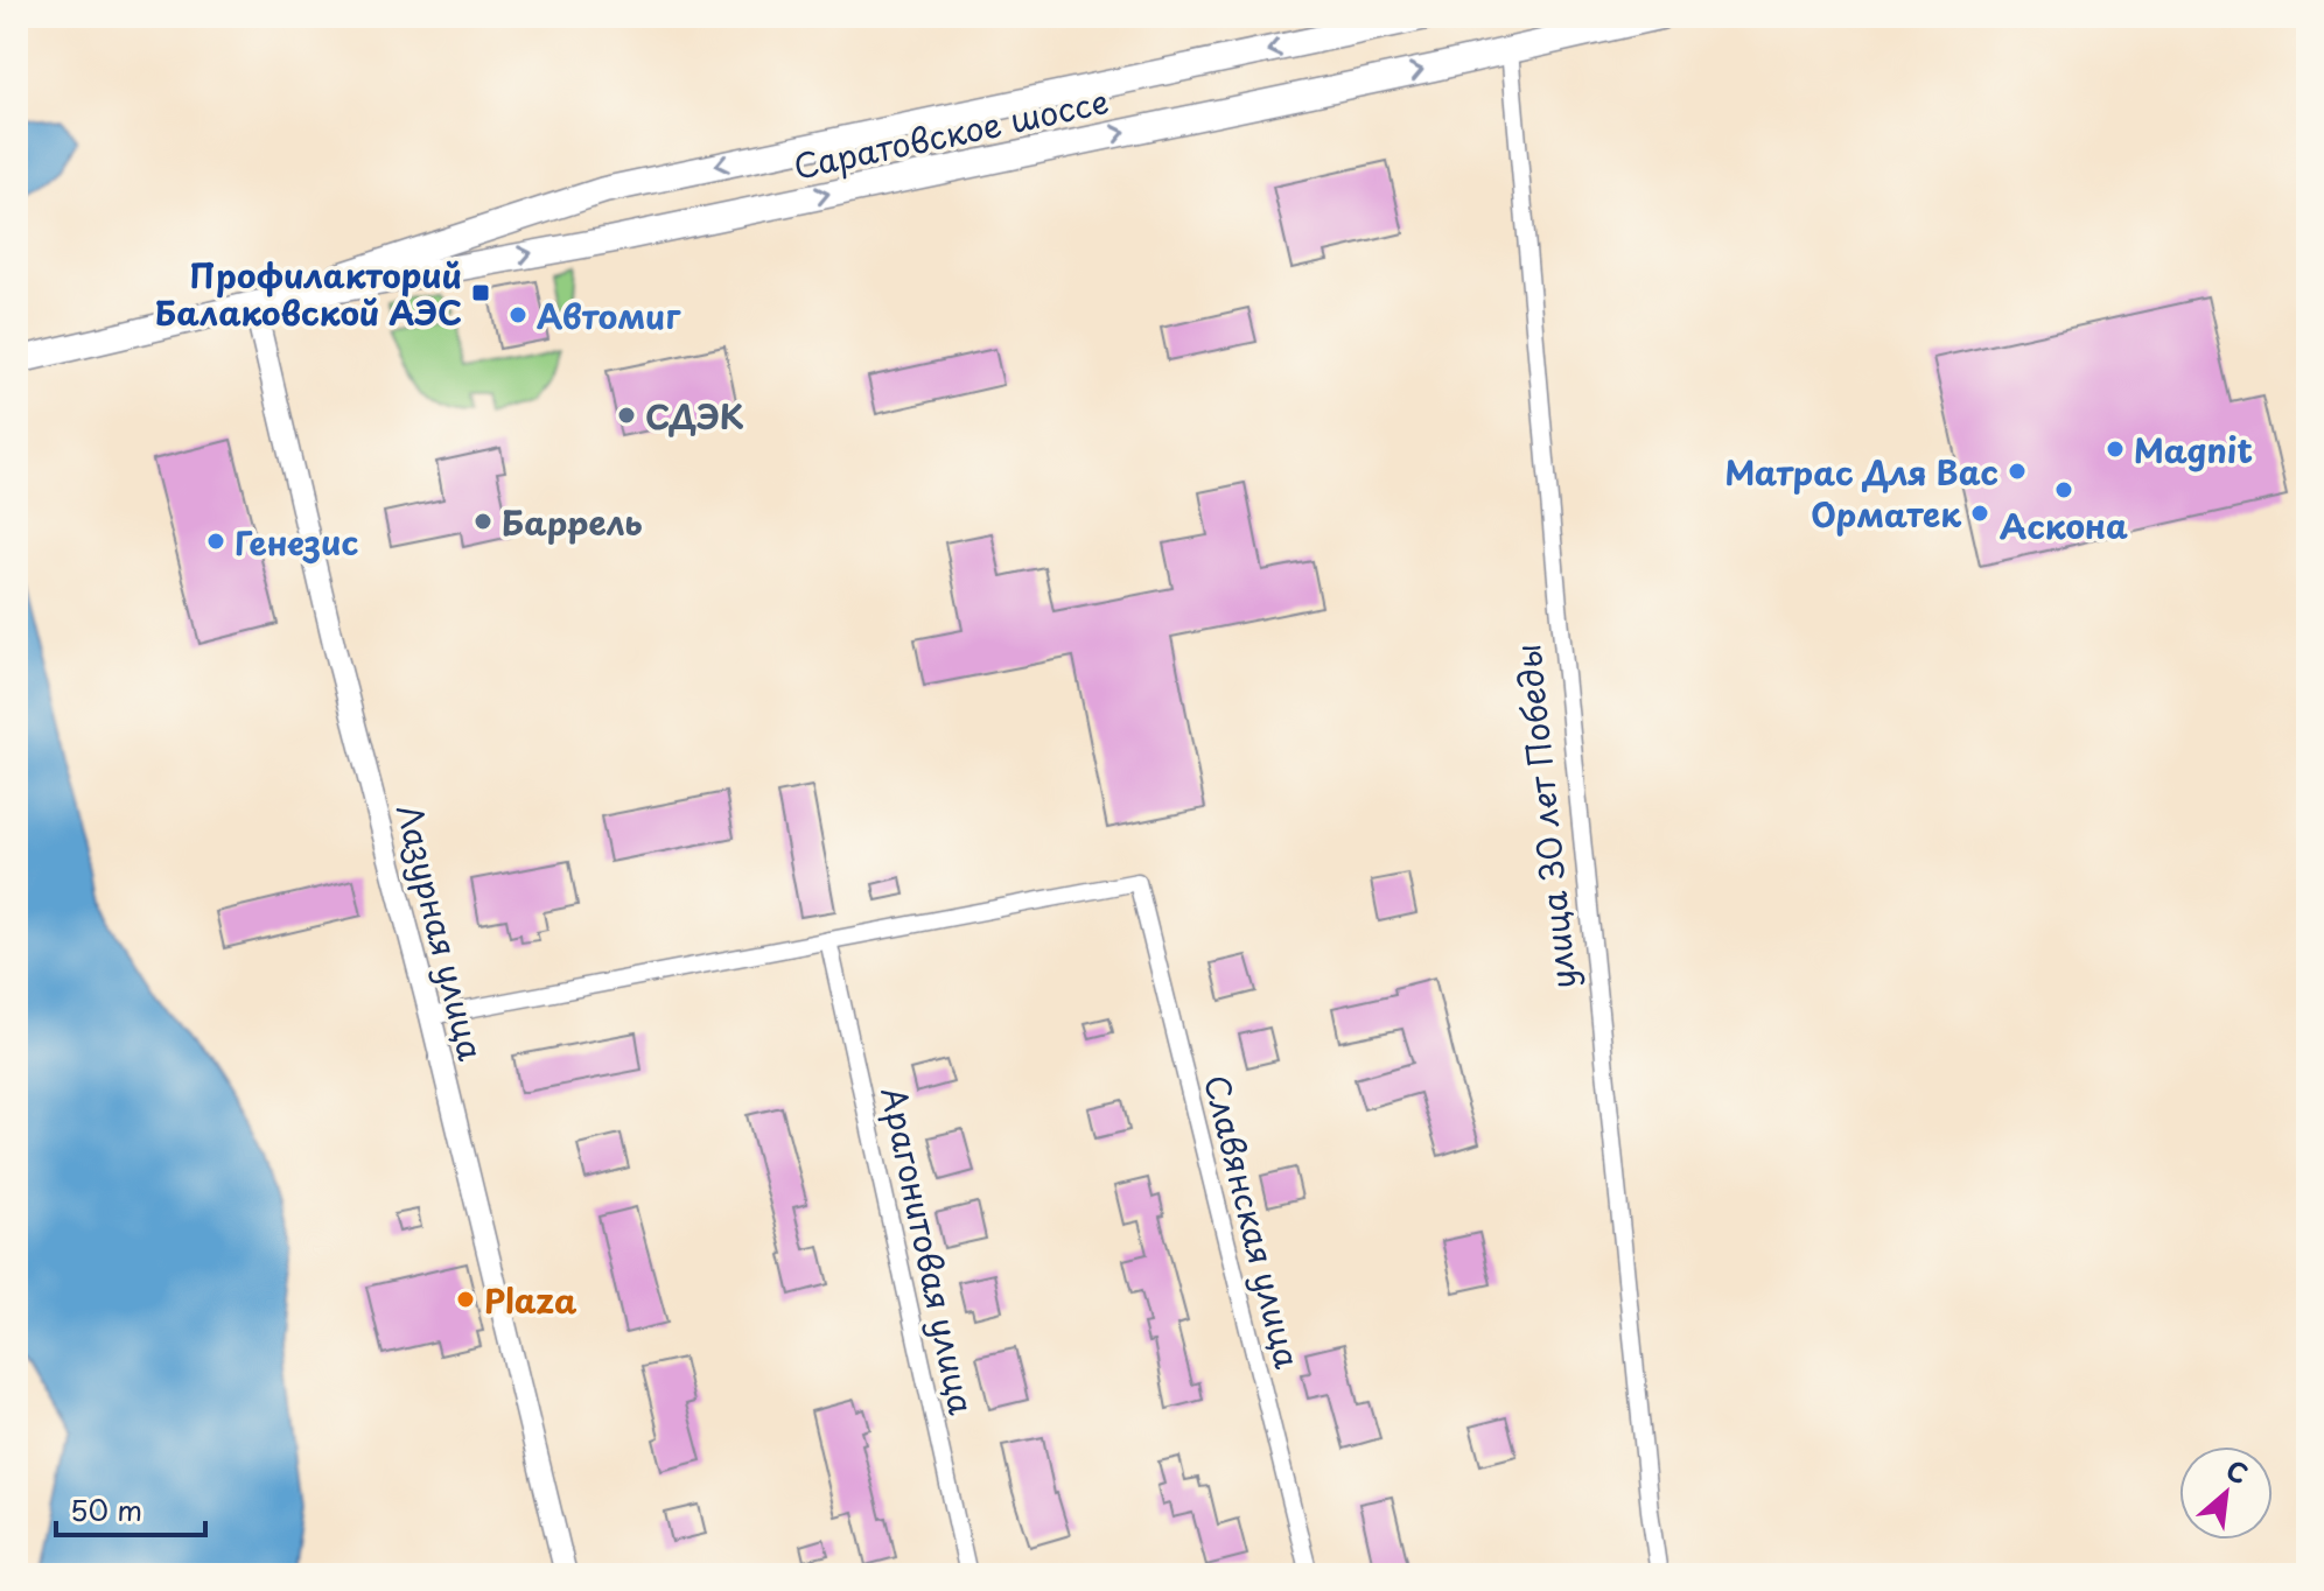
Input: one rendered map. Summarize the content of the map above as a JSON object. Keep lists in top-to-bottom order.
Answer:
{
  "streets": {
    "main road": ["Саратовское шоссе"],
    "street": [
      "улица 30 лет Победы",
      "Лазурная улица",
      "Славянская улица",
      "Арагонитовая улица"
    ]
  },
  "crossings": [
    ["Саратовское шоссе", "улица 30 лет Победы"],
    ["Саратовское шоссе", "Лазурная улица"],
    ["Славянская улица", "Арагонитовая улица"]
  ],
  "places": {
    "transit": ["Профилакторий Балаковской АЭС"],
    "other": [
      "Автомиг",
      "СДЭК",
      "Magnit",
      "Матрас Для Вас",
      "Аскона",
      "Орматек",
      "Баррель",
      "Генезис",
      "Plaza"
    ]
  },
  "scale_bar": "50 m",
  "north": "top right"
}
